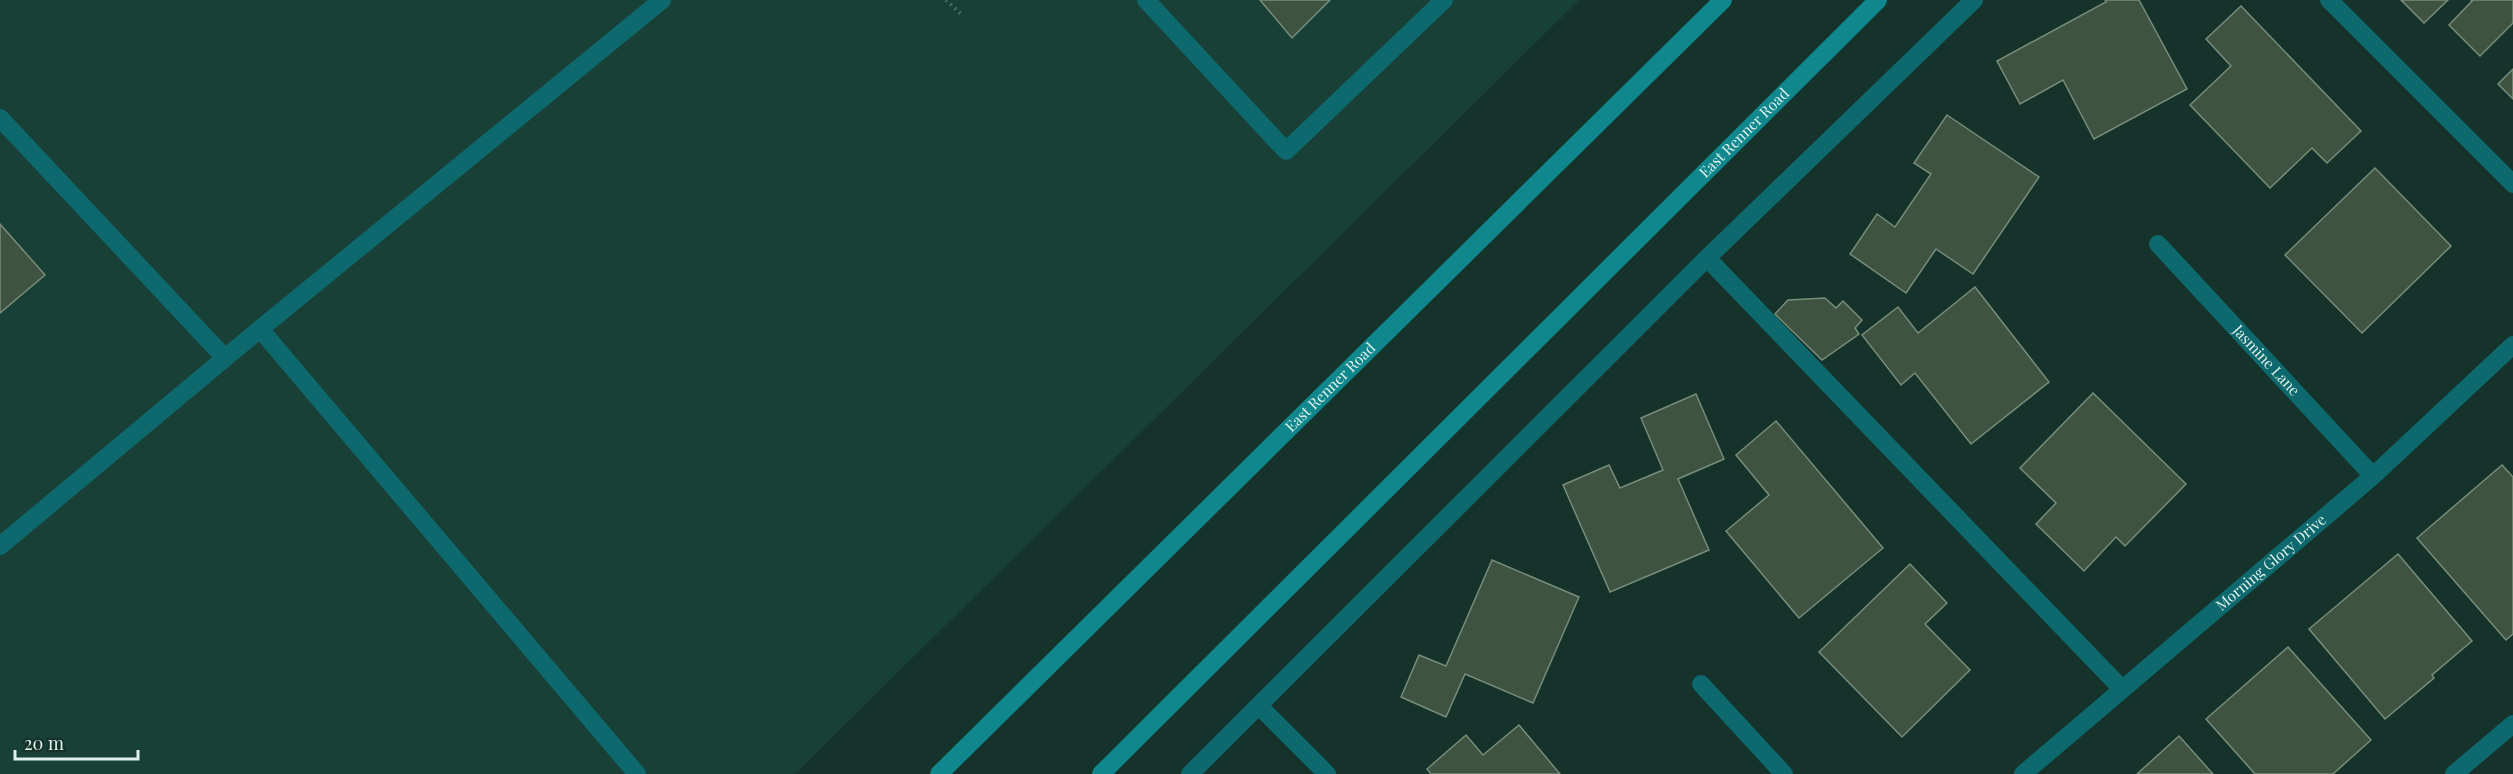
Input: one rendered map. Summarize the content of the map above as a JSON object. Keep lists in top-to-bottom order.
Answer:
{
  "streets": {
    "main road": ["East Renner Road"],
    "street": ["Jasmine Lane", "Morning Glory Drive"]
  },
  "crossings": [
    ["Jasmine Lane", "Morning Glory Drive"]
  ],
  "scale_bar": "20 m"
}
